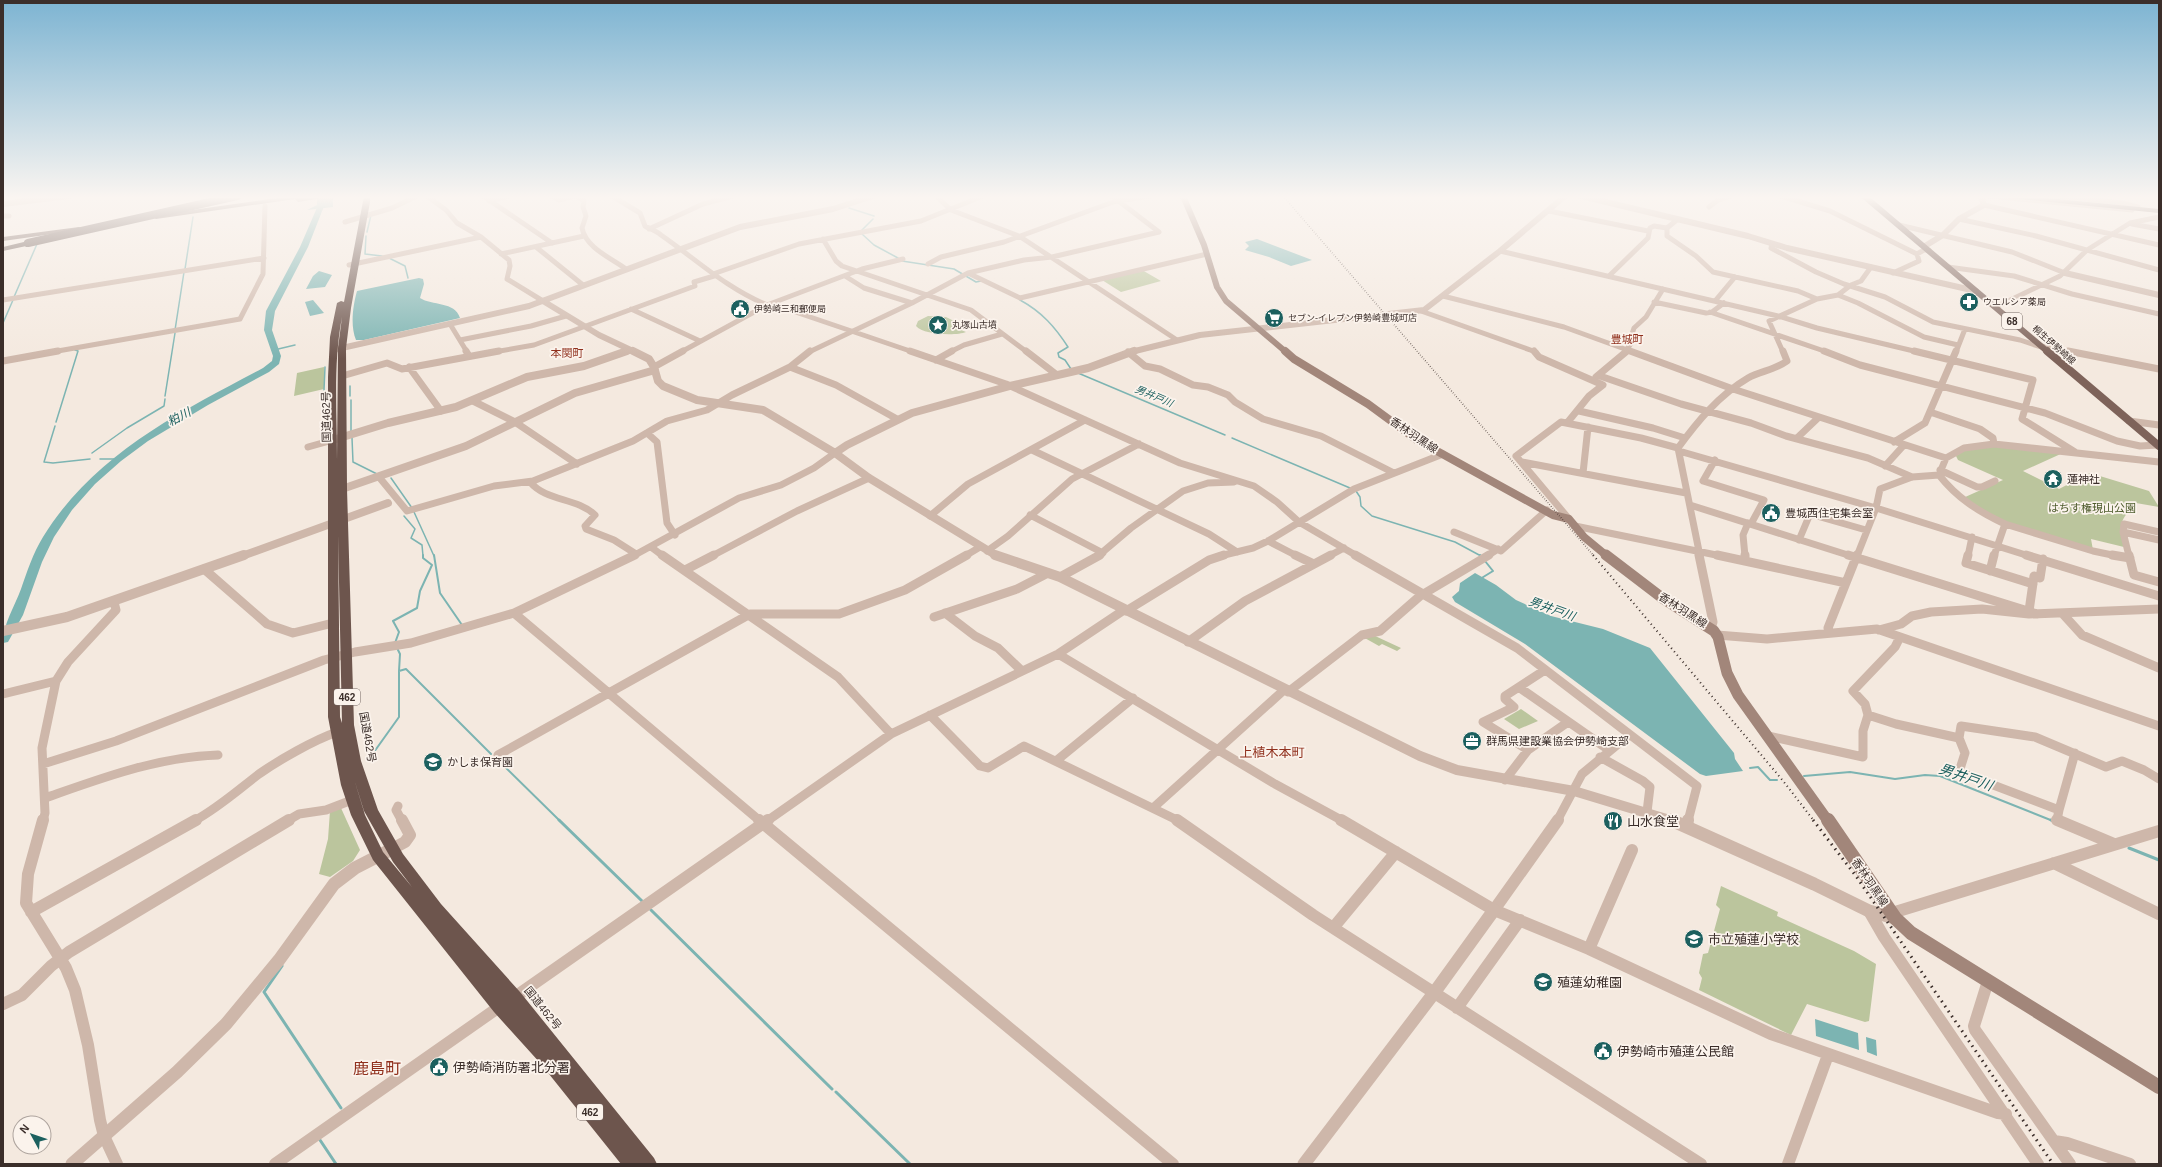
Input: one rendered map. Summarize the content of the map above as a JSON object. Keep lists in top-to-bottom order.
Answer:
{
  "streets": {
    "highway": ["国道462号", "462"],
    "main road": ["68", "桐生伊勢崎線", "香林羽黒線"]
  },
  "districts": [
    "豊城町",
    "本関町",
    "上植木本町",
    "鹿島町"
  ],
  "water": ["男井戸川", "粕川"],
  "parks": ["はちす権現山公園"],
  "places": {
    "pharmacy": ["ウエルシア薬局"],
    "public building": [
      "伊勢崎三和郵便局",
      "豊城西住宅集会室",
      "伊勢崎市殖蓮公民館",
      "伊勢崎消防署北分署"
    ],
    "supermarket": ["セブン-イレブン伊勢崎豊城町店"],
    "place": ["丸塚山古墳"],
    "temple": ["蓮神社"],
    "office": ["群馬県建設業協会伊勢崎支部"],
    "school or university": ["かしま保育園", "市立殖蓮小学校", "殖蓮幼稚園"],
    "restaurant": ["山水食堂"]
  },
  "north": "top left"
}
